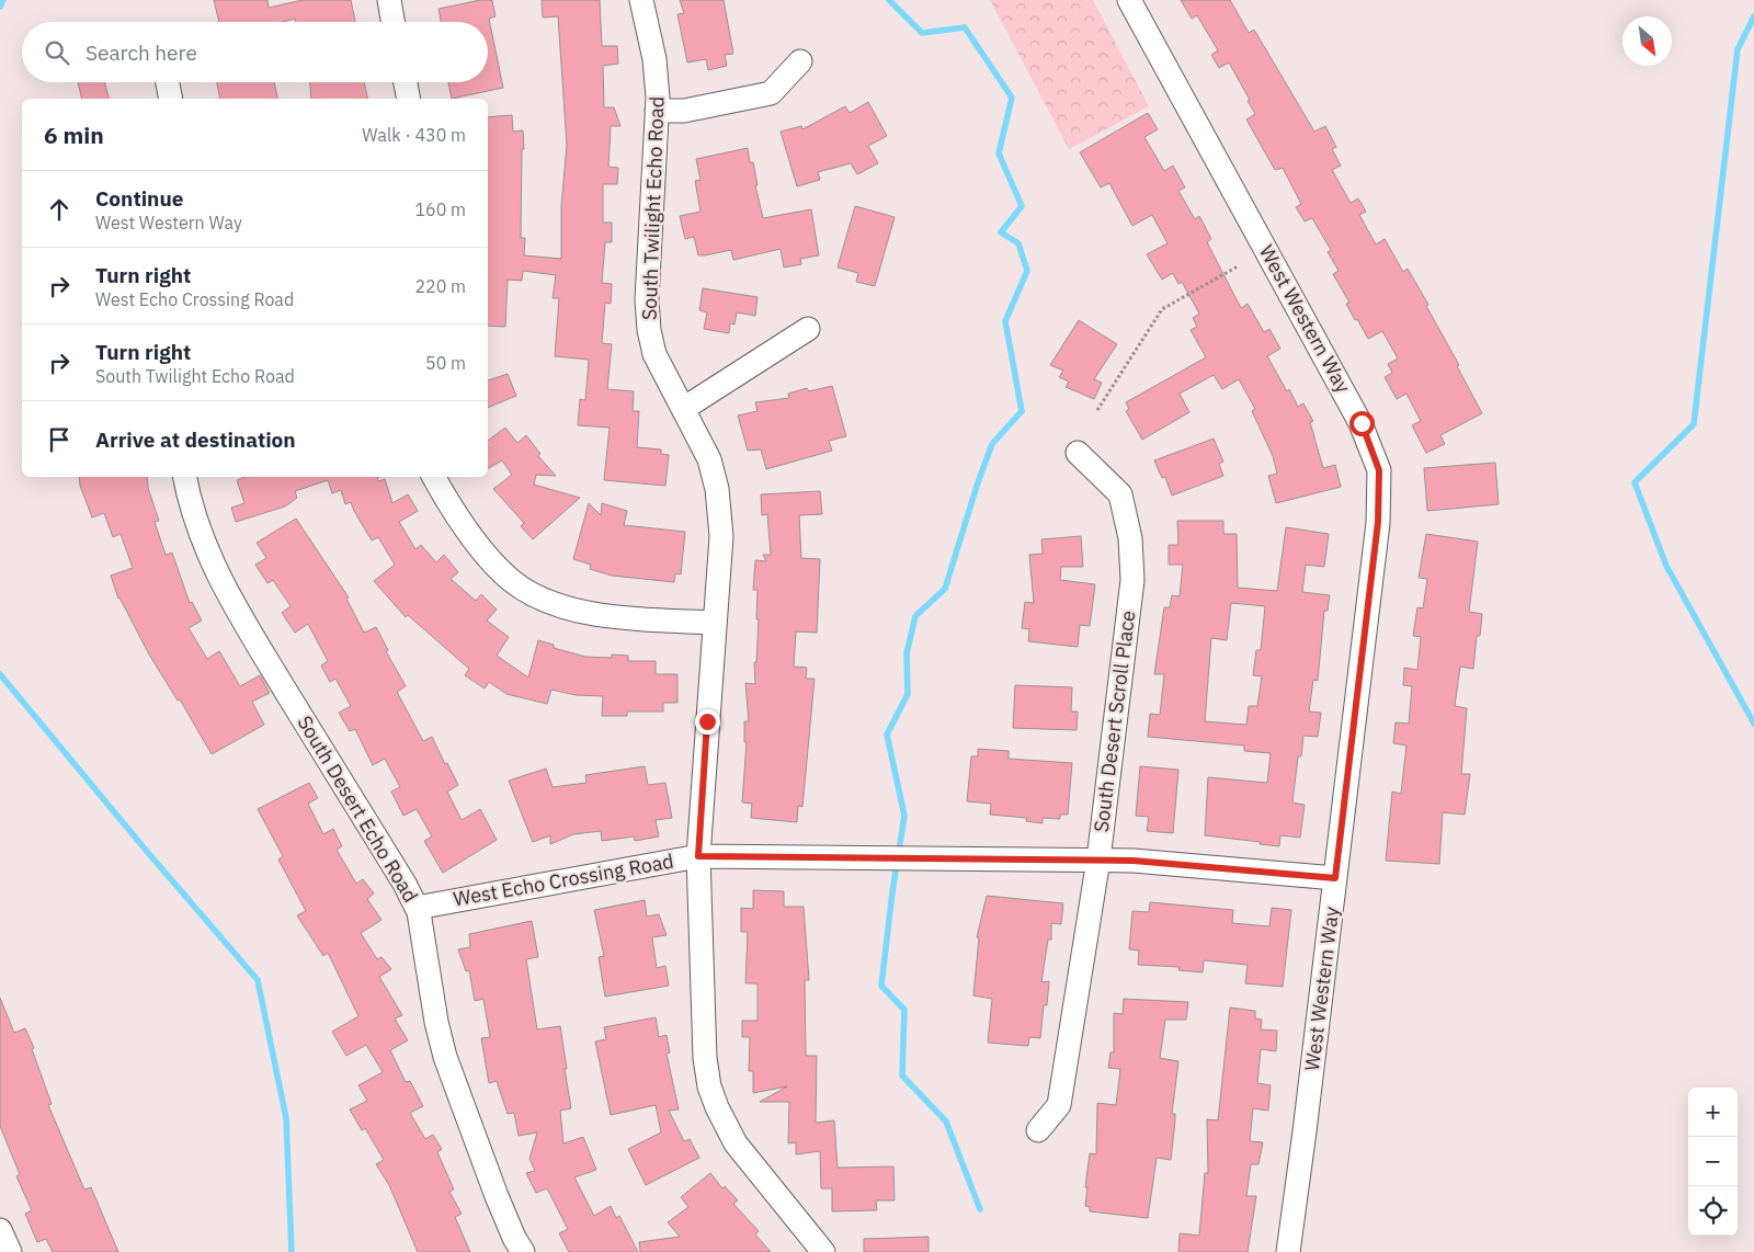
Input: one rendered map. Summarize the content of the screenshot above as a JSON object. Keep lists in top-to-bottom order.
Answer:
{
  "streets": {
    "street": [
      "South Twilight Echo Road",
      "West Western Way",
      "South Desert Scroll Place",
      "South Desert Echo Road",
      "West Echo Crossing Road"
    ]
  },
  "crossings": [
    ["South Twilight Echo Road", "West Echo Crossing Road"],
    ["West Western Way", "West Echo Crossing Road"],
    ["South Desert Scroll Place", "West Echo Crossing Road"],
    ["South Desert Echo Road", "West Echo Crossing Road"]
  ],
  "north": "bottom right",
  "page": {
    "search": "Search here",
    "heading": ["6 min", "Walk · 430 m"],
    "list": [
      ["Continue", "West Western Way", "160 m"],
      ["Turn right", "West Echo Crossing Road", "220 m"],
      ["Turn right", "South Twilight Echo Road", "50 m"],
      "Arrive at destination"
    ],
    "map_buttons": ["+", "−"]
  }
}
